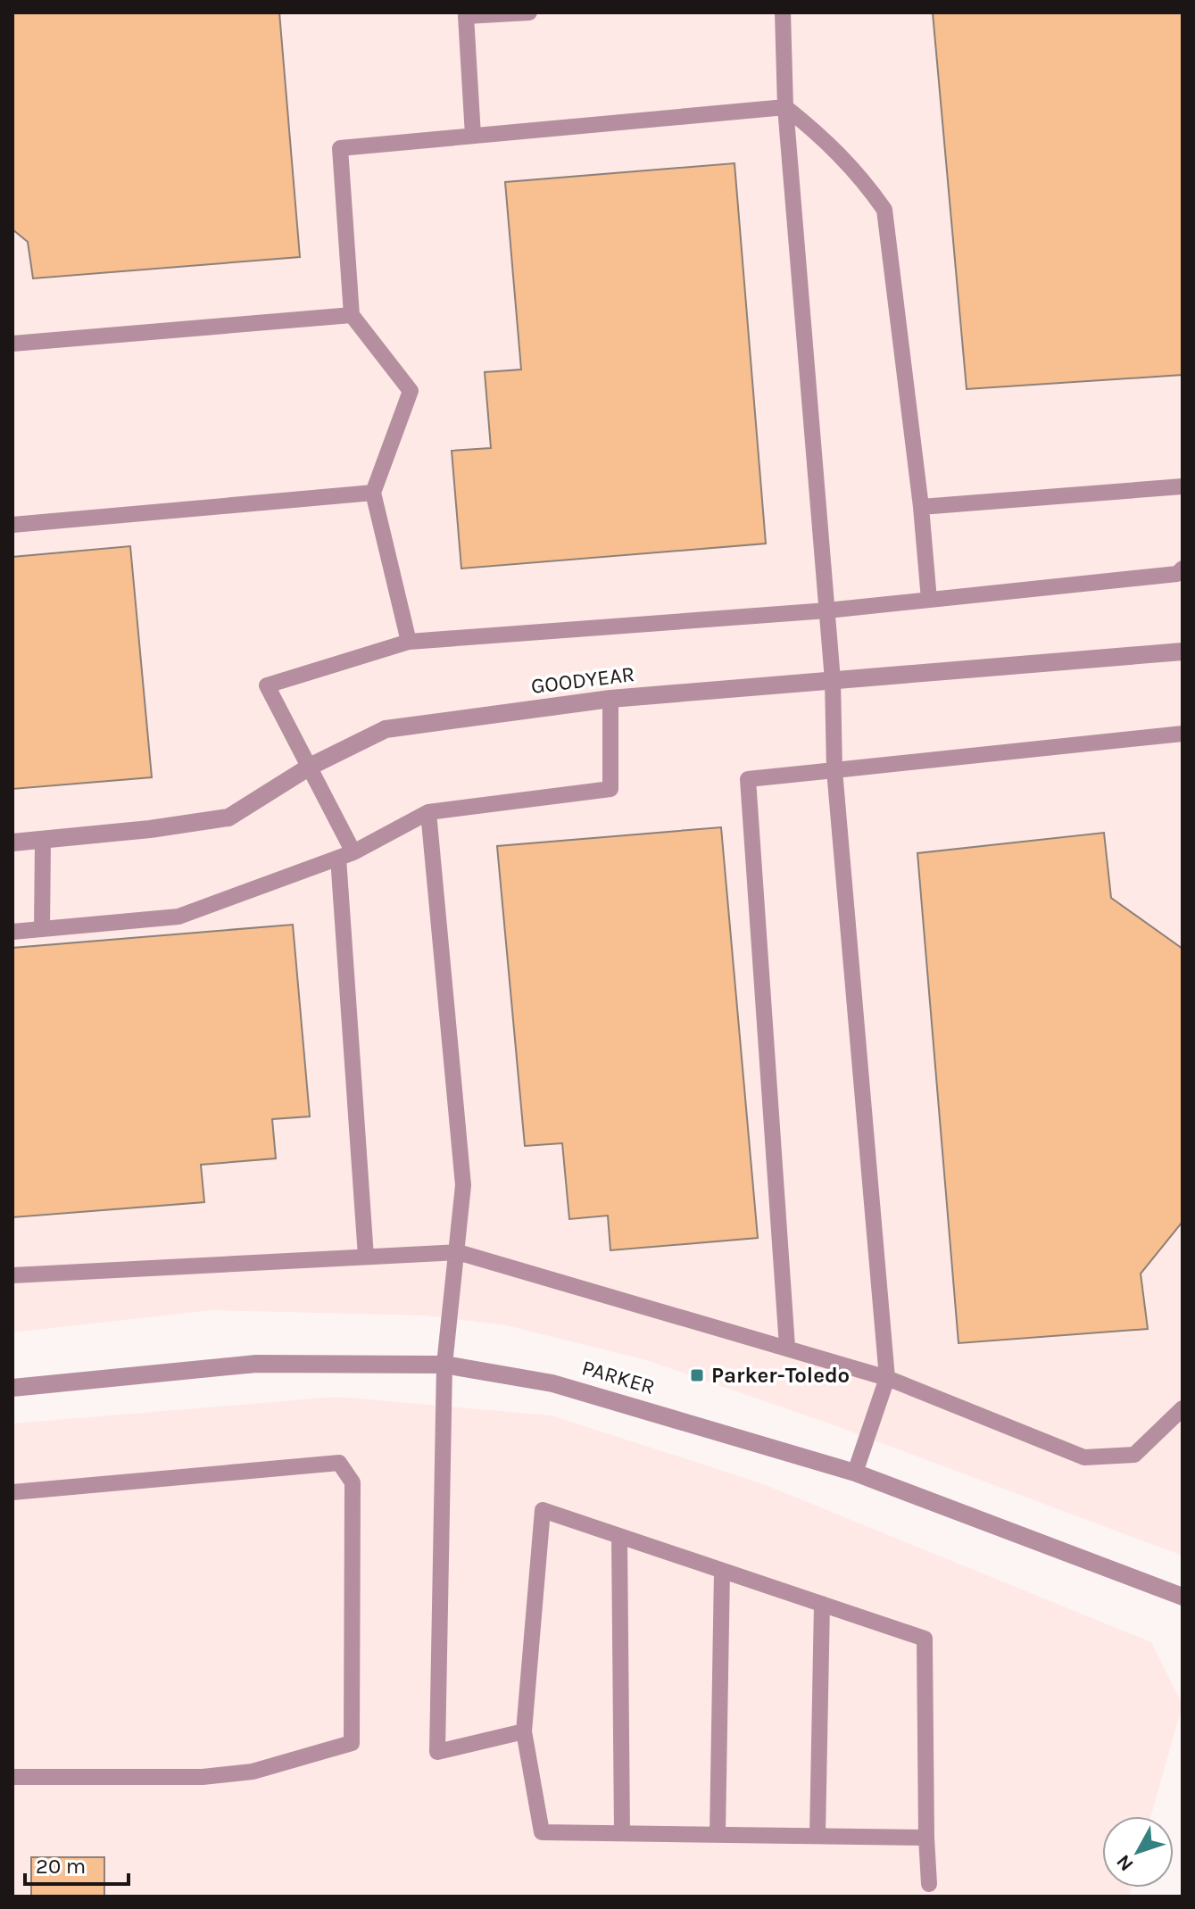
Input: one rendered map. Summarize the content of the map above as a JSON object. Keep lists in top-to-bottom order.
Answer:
{
  "streets": {
    "street": ["GOODYEAR", "PARKER"]
  },
  "places": {
    "transit": ["Parker-Toledo"]
  },
  "scale_bar": "20 m",
  "north": "bottom left"
}
